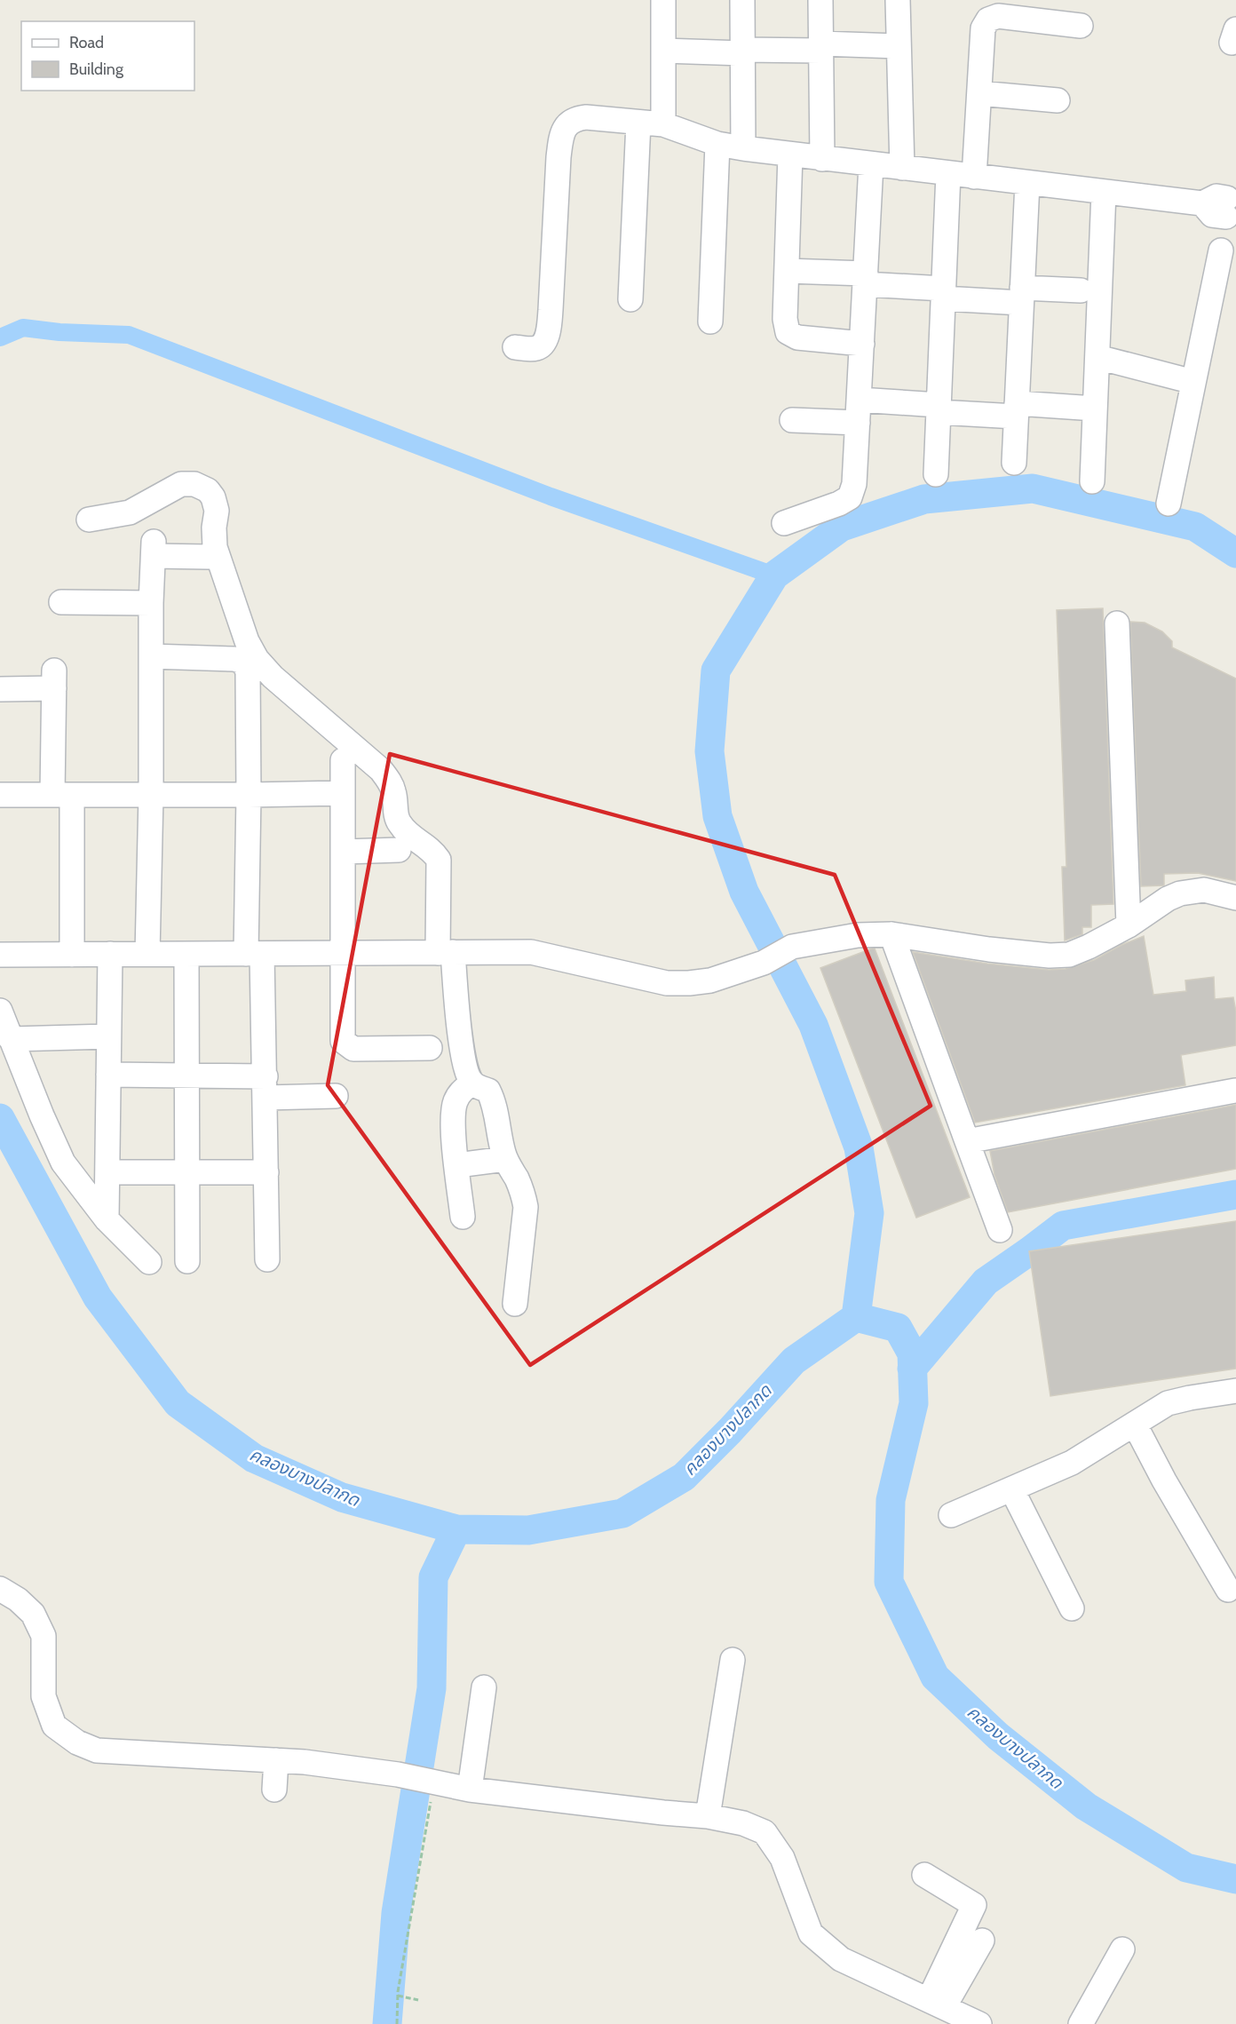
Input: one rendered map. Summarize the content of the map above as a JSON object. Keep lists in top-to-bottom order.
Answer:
{
  "water": ["คลองบางปลากด"],
  "legend": ["Road", "Building"]
}
